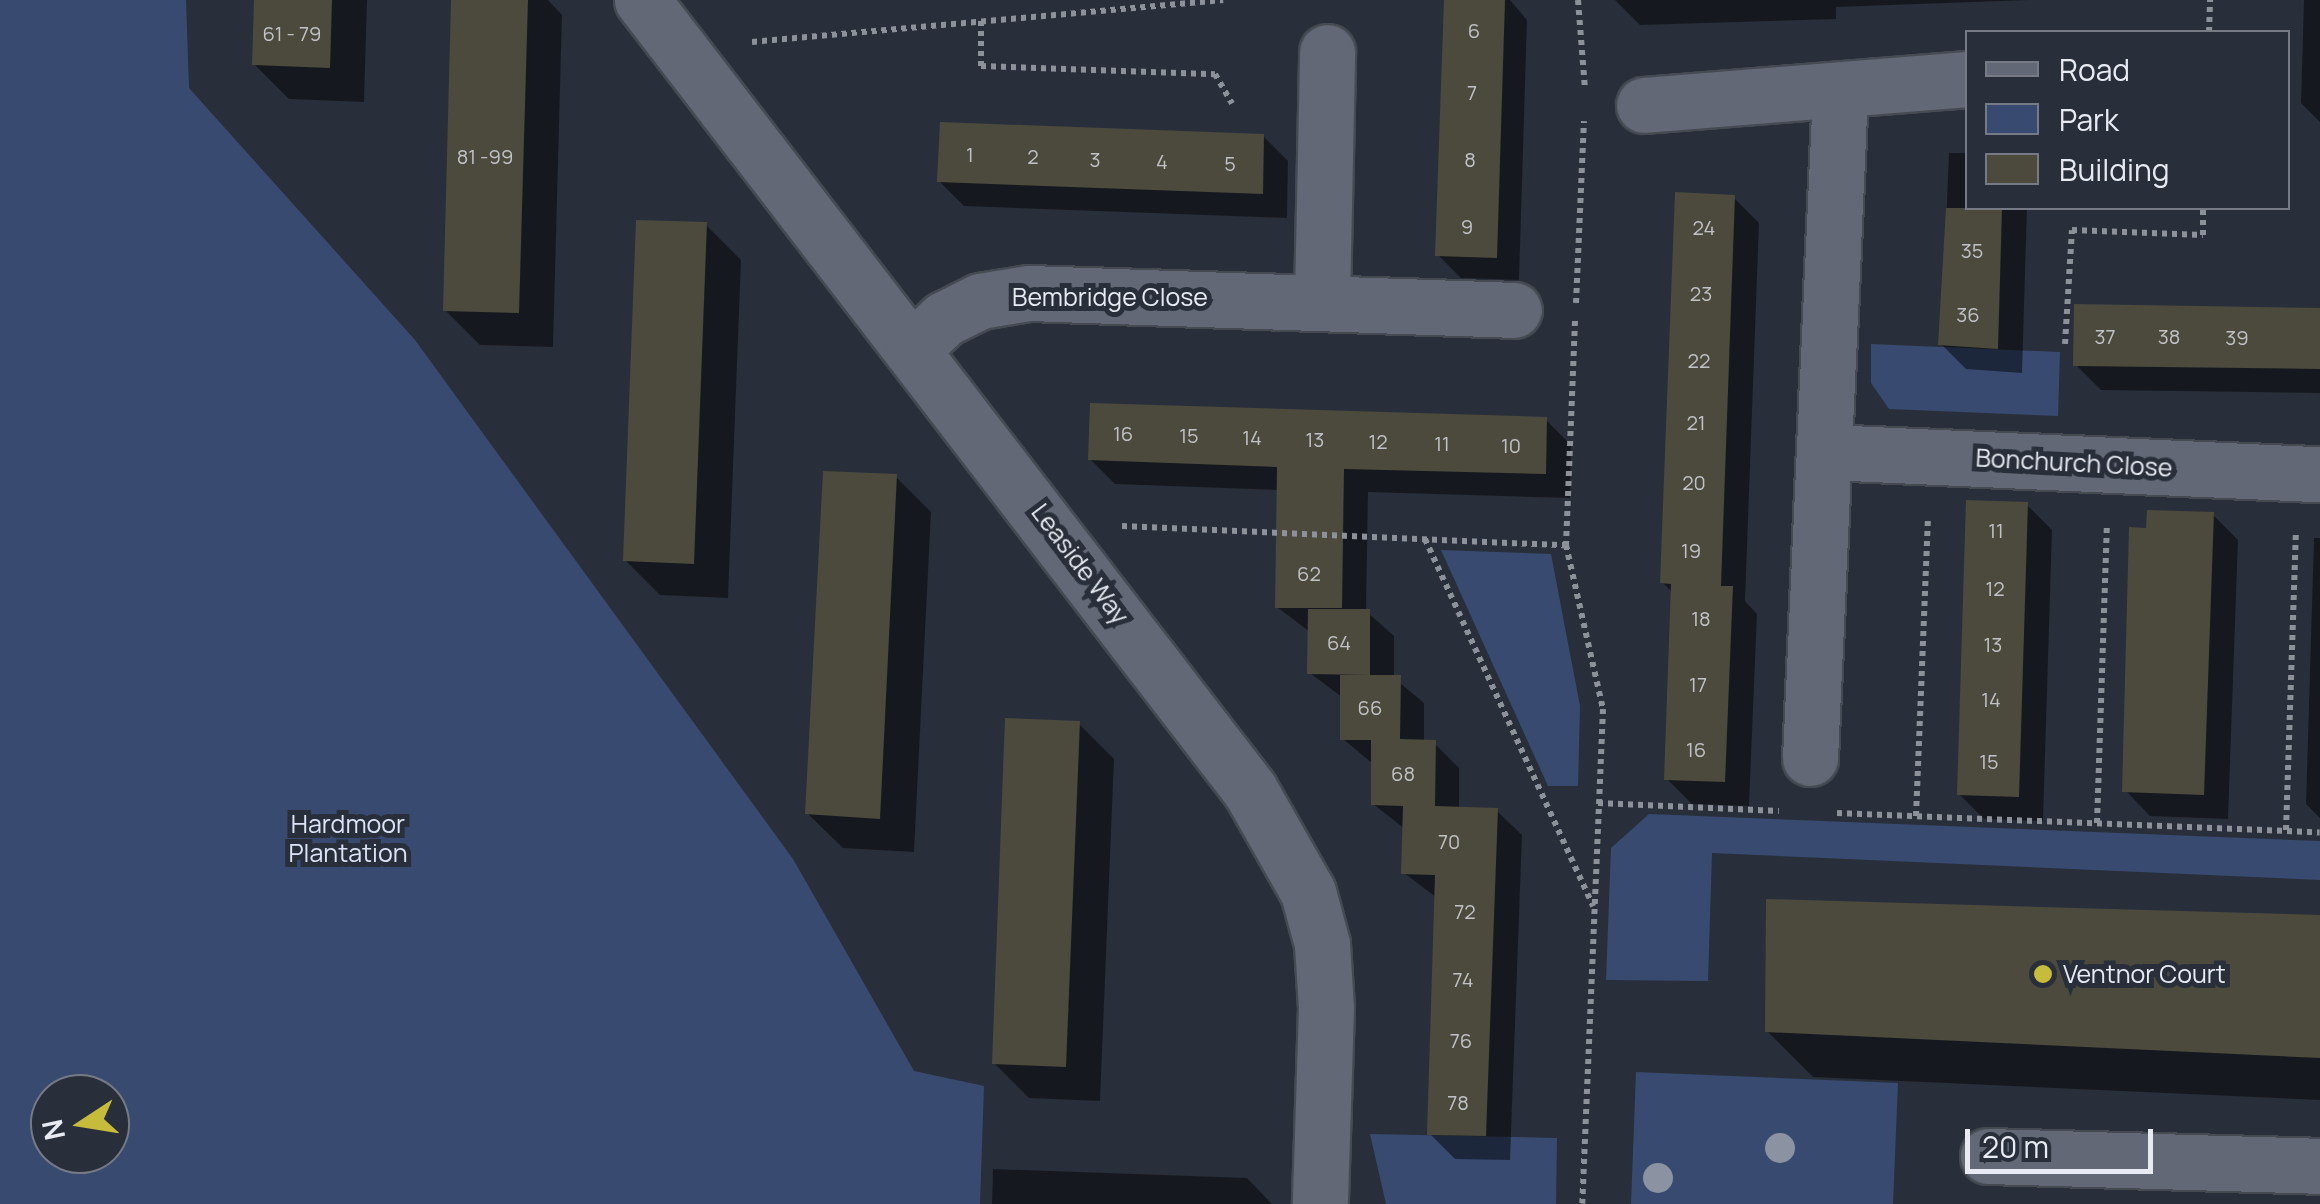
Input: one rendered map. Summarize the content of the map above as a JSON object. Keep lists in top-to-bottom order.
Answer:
{
  "streets": {
    "street": ["Bembridge Close", "Bonchurch Close", "Leaside Way"]
  },
  "crossings": [
    ["Bembridge Close", "Leaside Way"]
  ],
  "parks": ["Hardmoor Plantation"],
  "places": ["Ventnor Court"],
  "house_numbers": [
    "6",
    "61 - 79",
    "7",
    "1",
    "81 -99",
    "2",
    "3",
    "8",
    "4",
    "5",
    "9",
    "24",
    "35",
    "23",
    "36",
    "37",
    "38",
    "39",
    "22",
    "21",
    "16",
    "15",
    "14",
    "13",
    "12",
    "11",
    "10",
    "20",
    "11",
    "19",
    "62",
    "12",
    "18",
    "64",
    "13",
    "17",
    "14",
    "66",
    "16",
    "15",
    "68",
    "70",
    "72",
    "74",
    "76",
    "78"
  ],
  "legend": ["Road", "Park", "Building"],
  "scale_bar": "20 m",
  "north": "left"
}
